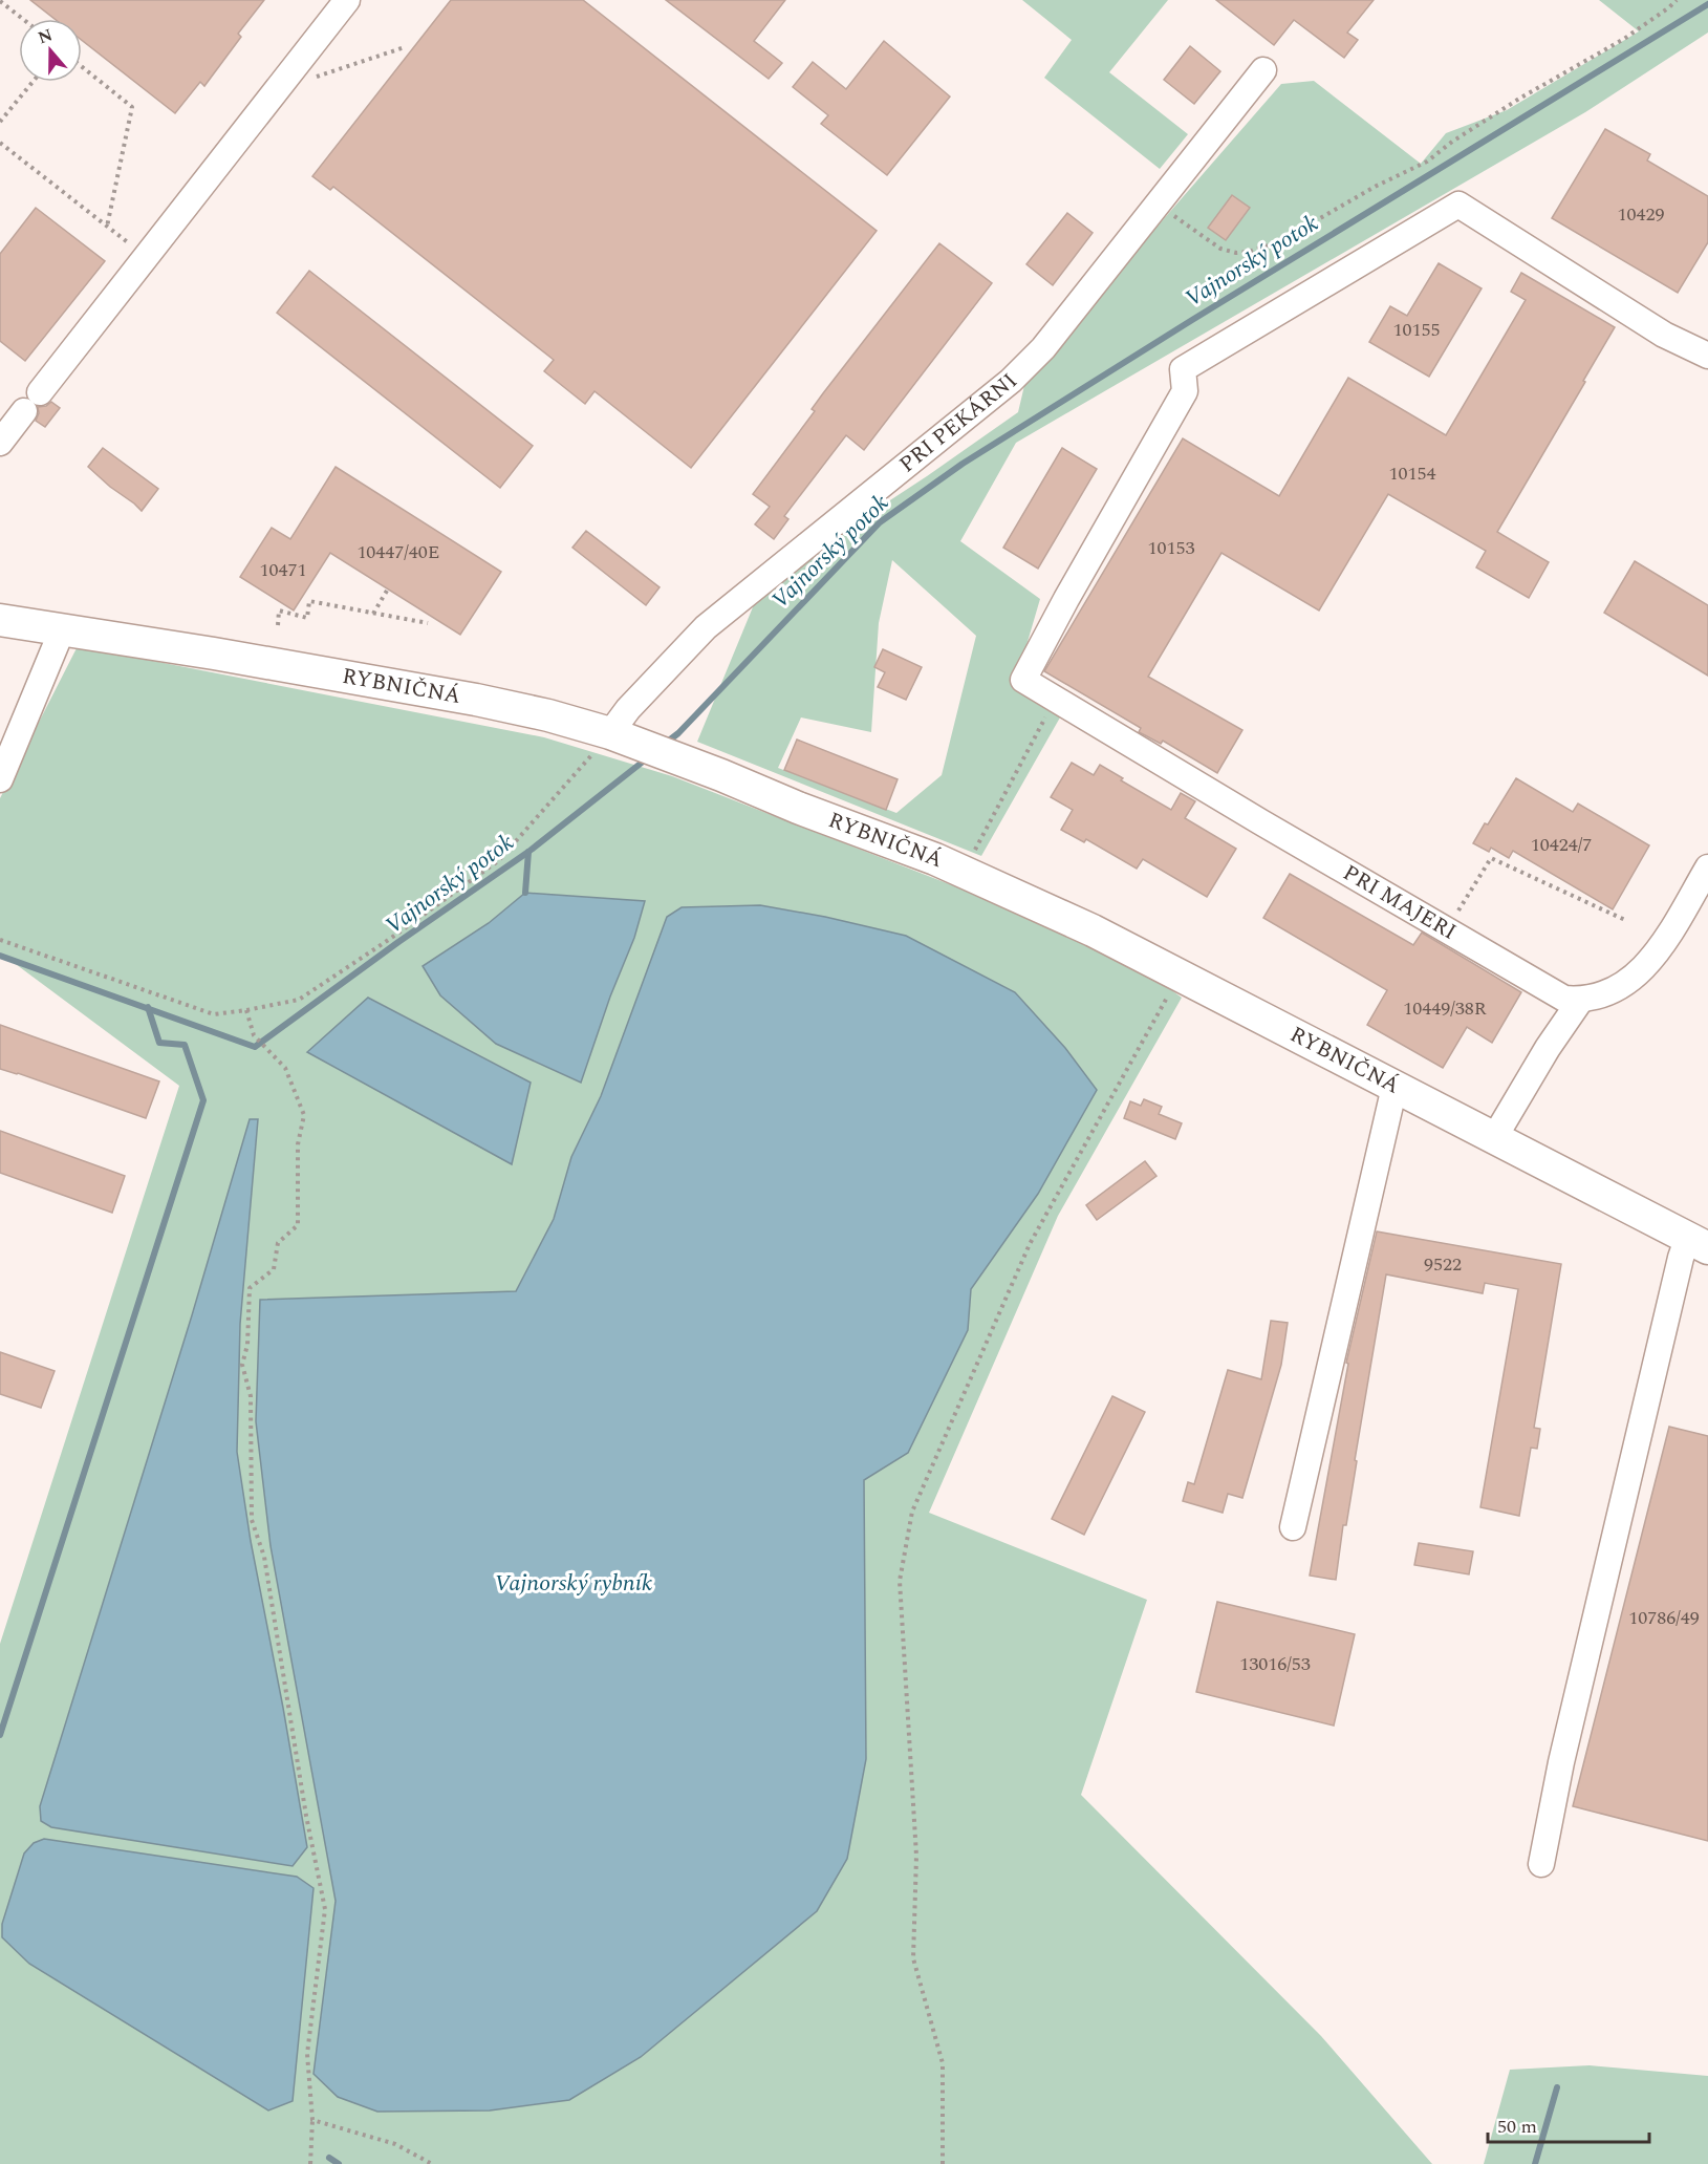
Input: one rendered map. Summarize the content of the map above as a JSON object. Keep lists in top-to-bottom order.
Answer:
{
  "streets": {
    "main road": ["RYBNIČNÁ"],
    "street": ["PRI PEKÁRNI", "PRI MAJERI"]
  },
  "crossings": [
    ["PRI PEKÁRNI", "RYBNIČNÁ"]
  ],
  "water": ["Vajnorský potok", "Vajnorský rybník"],
  "house_numbers": [
    "10429",
    "10155",
    "10154",
    "10153",
    "10447/40E",
    "10471",
    "10424/7",
    "10449/38R",
    "9522",
    "10786/49",
    "13016/53"
  ],
  "scale_bar": "50 m",
  "north": "top"
}
